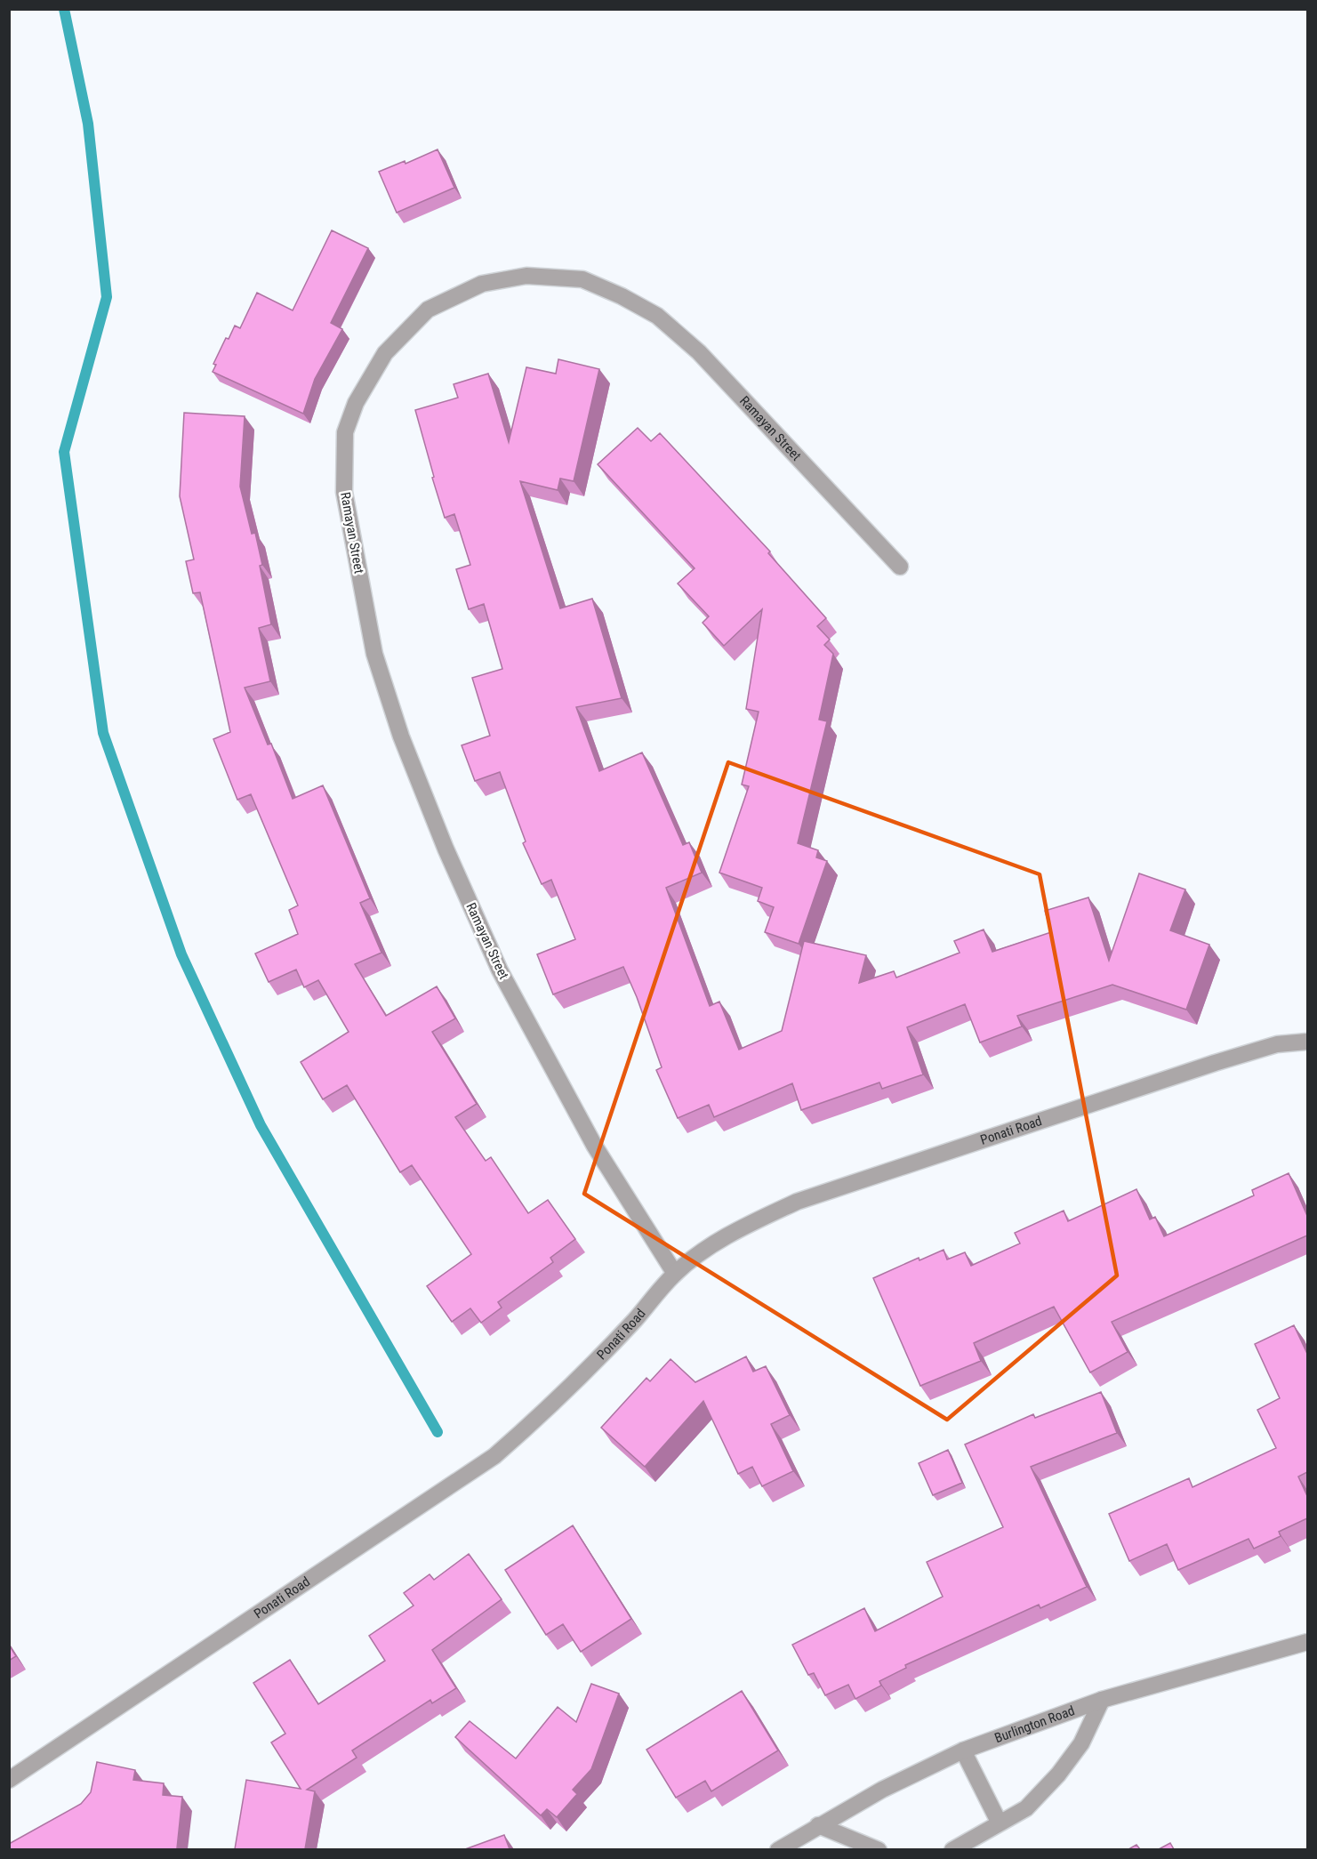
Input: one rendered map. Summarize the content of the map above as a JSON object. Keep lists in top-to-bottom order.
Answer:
{
  "streets": {
    "street": ["Ramayan Street", "Ponati Road", "Burlington Road"]
  },
  "crossings": [
    ["Ramayan Street", "Ponati Road"]
  ]
}
